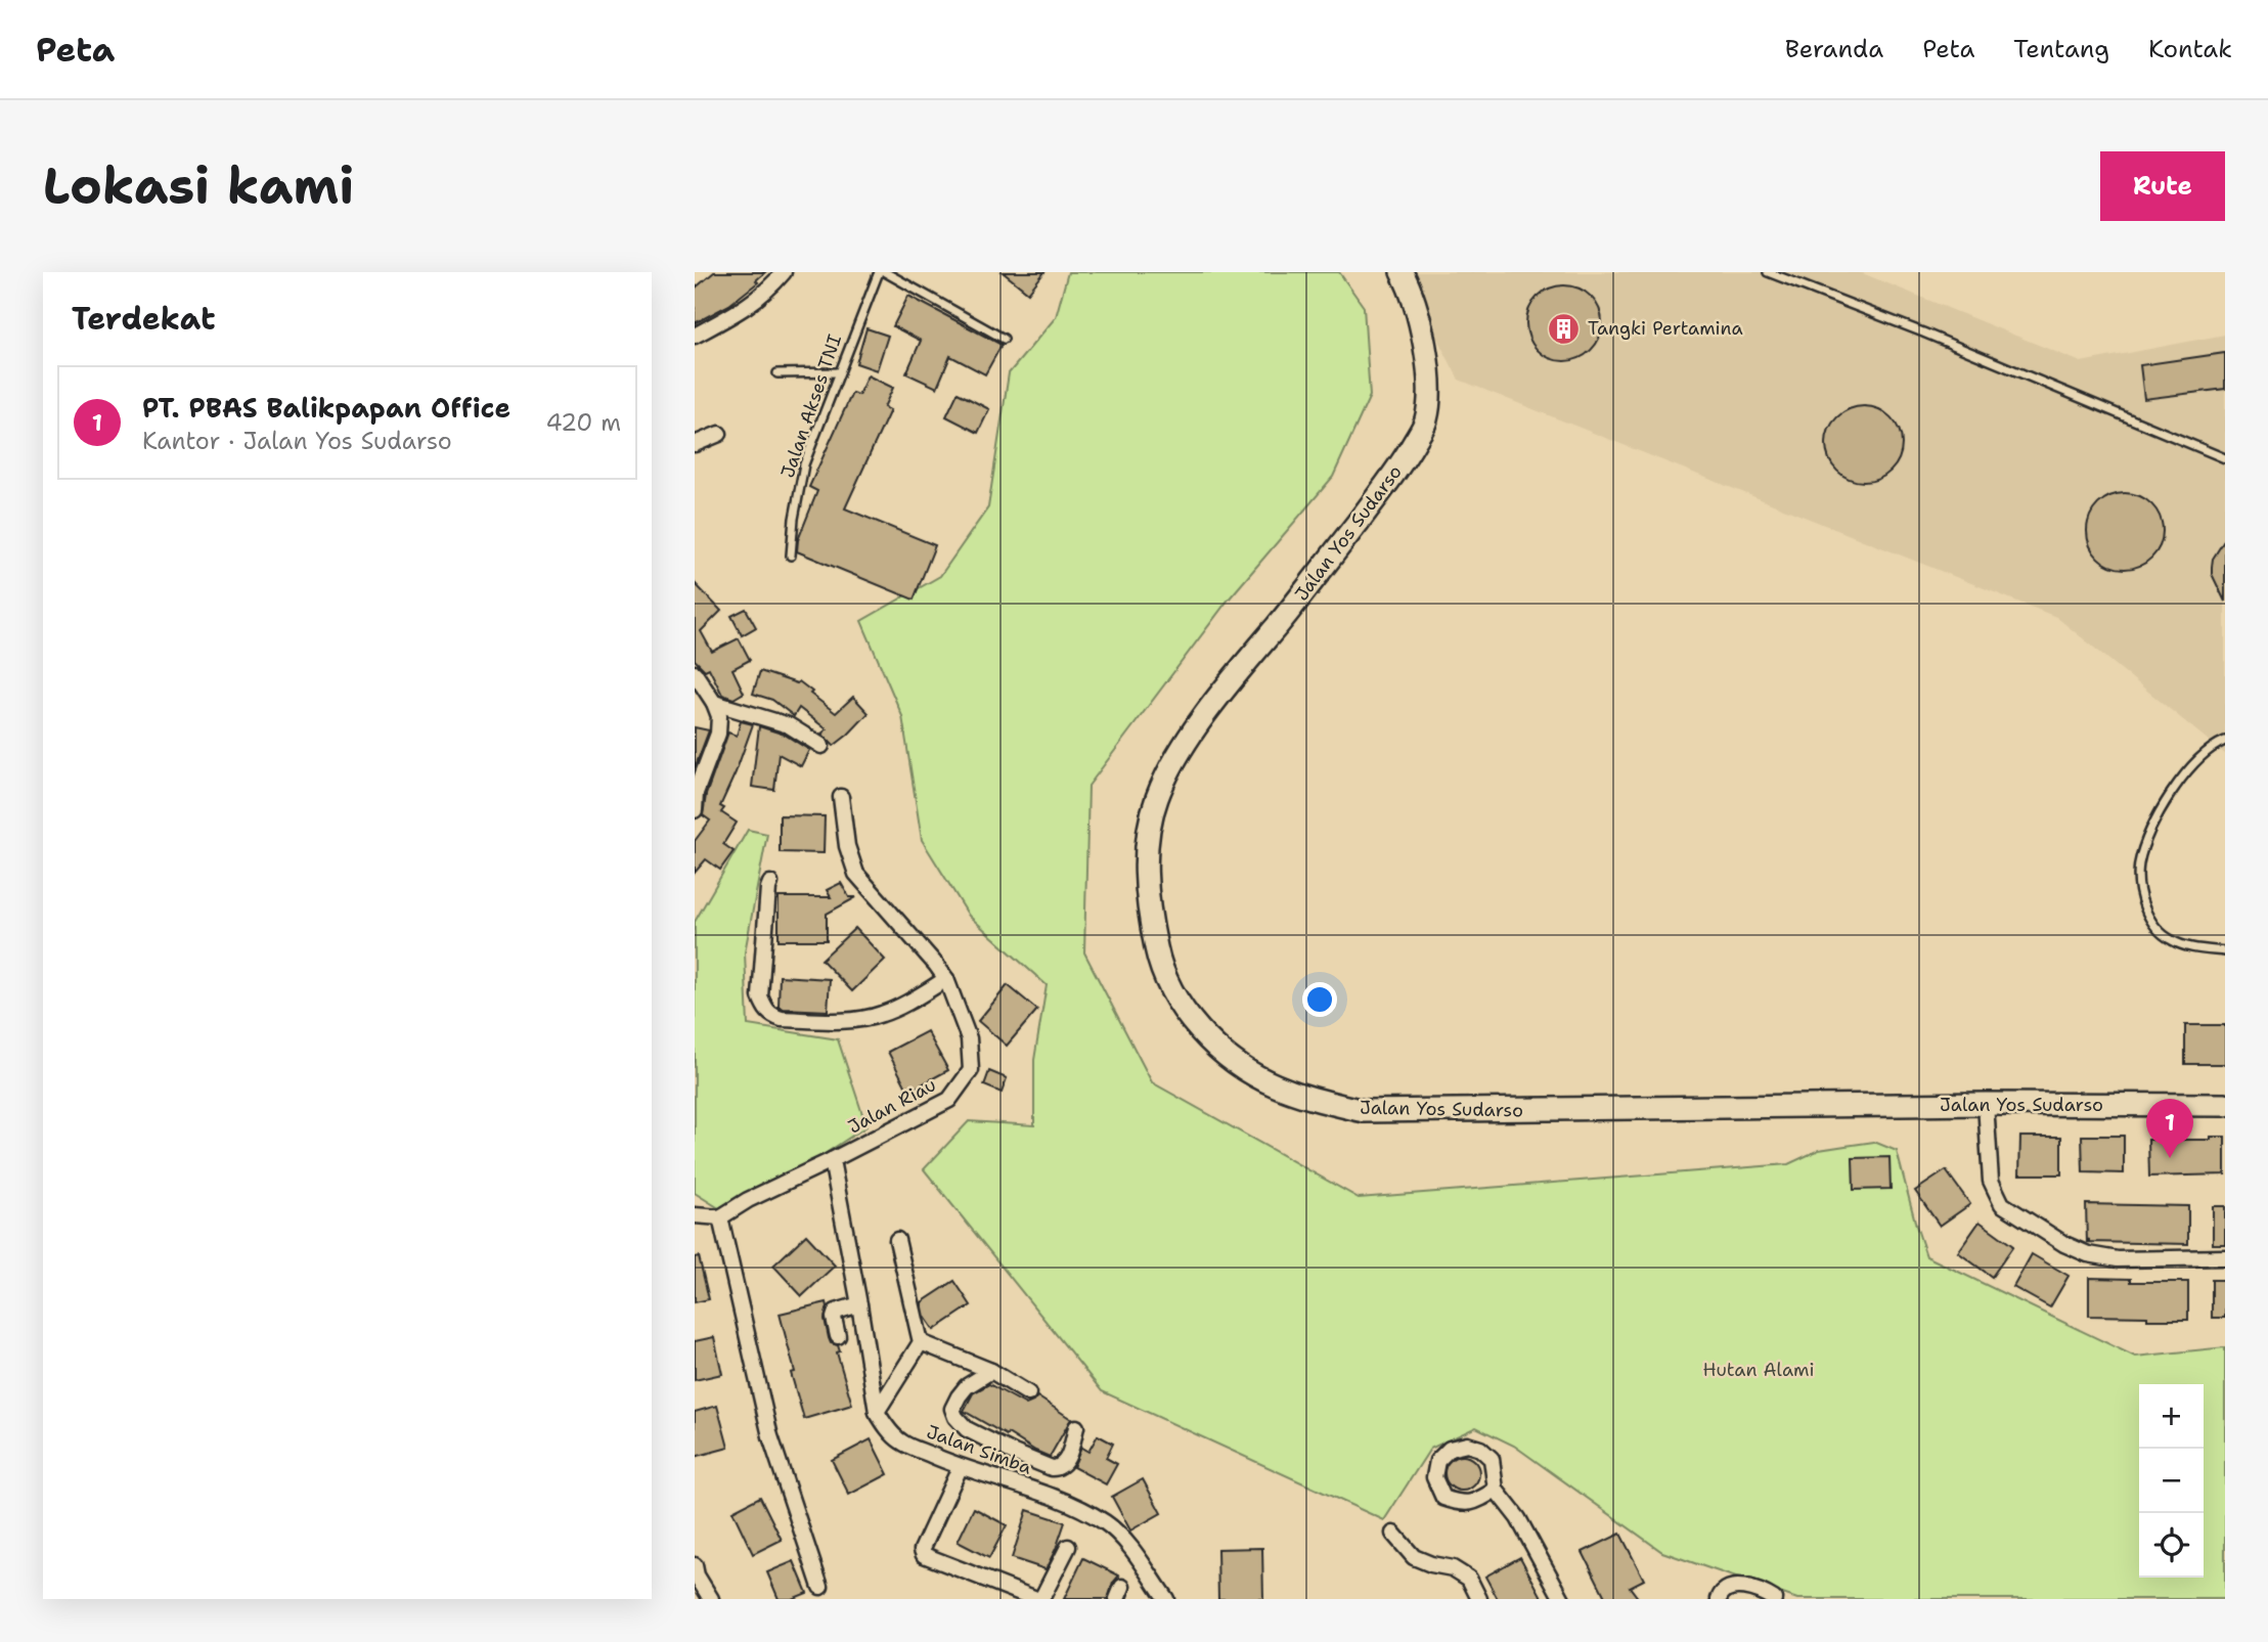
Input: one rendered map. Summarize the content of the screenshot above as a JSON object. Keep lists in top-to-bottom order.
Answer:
{
  "streets": {
    "main road": ["Jalan Yos Sudarso"],
    "street": ["Jalan Riau", "Jalan Simba"],
    "lane": ["Jalan Akses TNI"]
  },
  "crossings": [
    ["Jalan Riau", "Jalan Simba"]
  ],
  "parks": ["Hutan Alami"],
  "places": {
    "building": ["Tangki Pertamina"]
  },
  "page": {
    "header": "Peta",
    "nav": [
      "Beranda",
      "Peta",
      "Tentang",
      "Kontak"
    ],
    "buttons": "Rute",
    "title": "Lokasi kami",
    "heading": "Terdekat",
    "list": [
      {
        "mark": "1",
        "name": "PT. PBAS Balikpapan Office",
        "note": "Kantor · Jalan Yos Sudarso",
        "value": "420 m"
      }
    ],
    "pins": "1",
    "map_buttons": ["+", "−"]
  }
}
